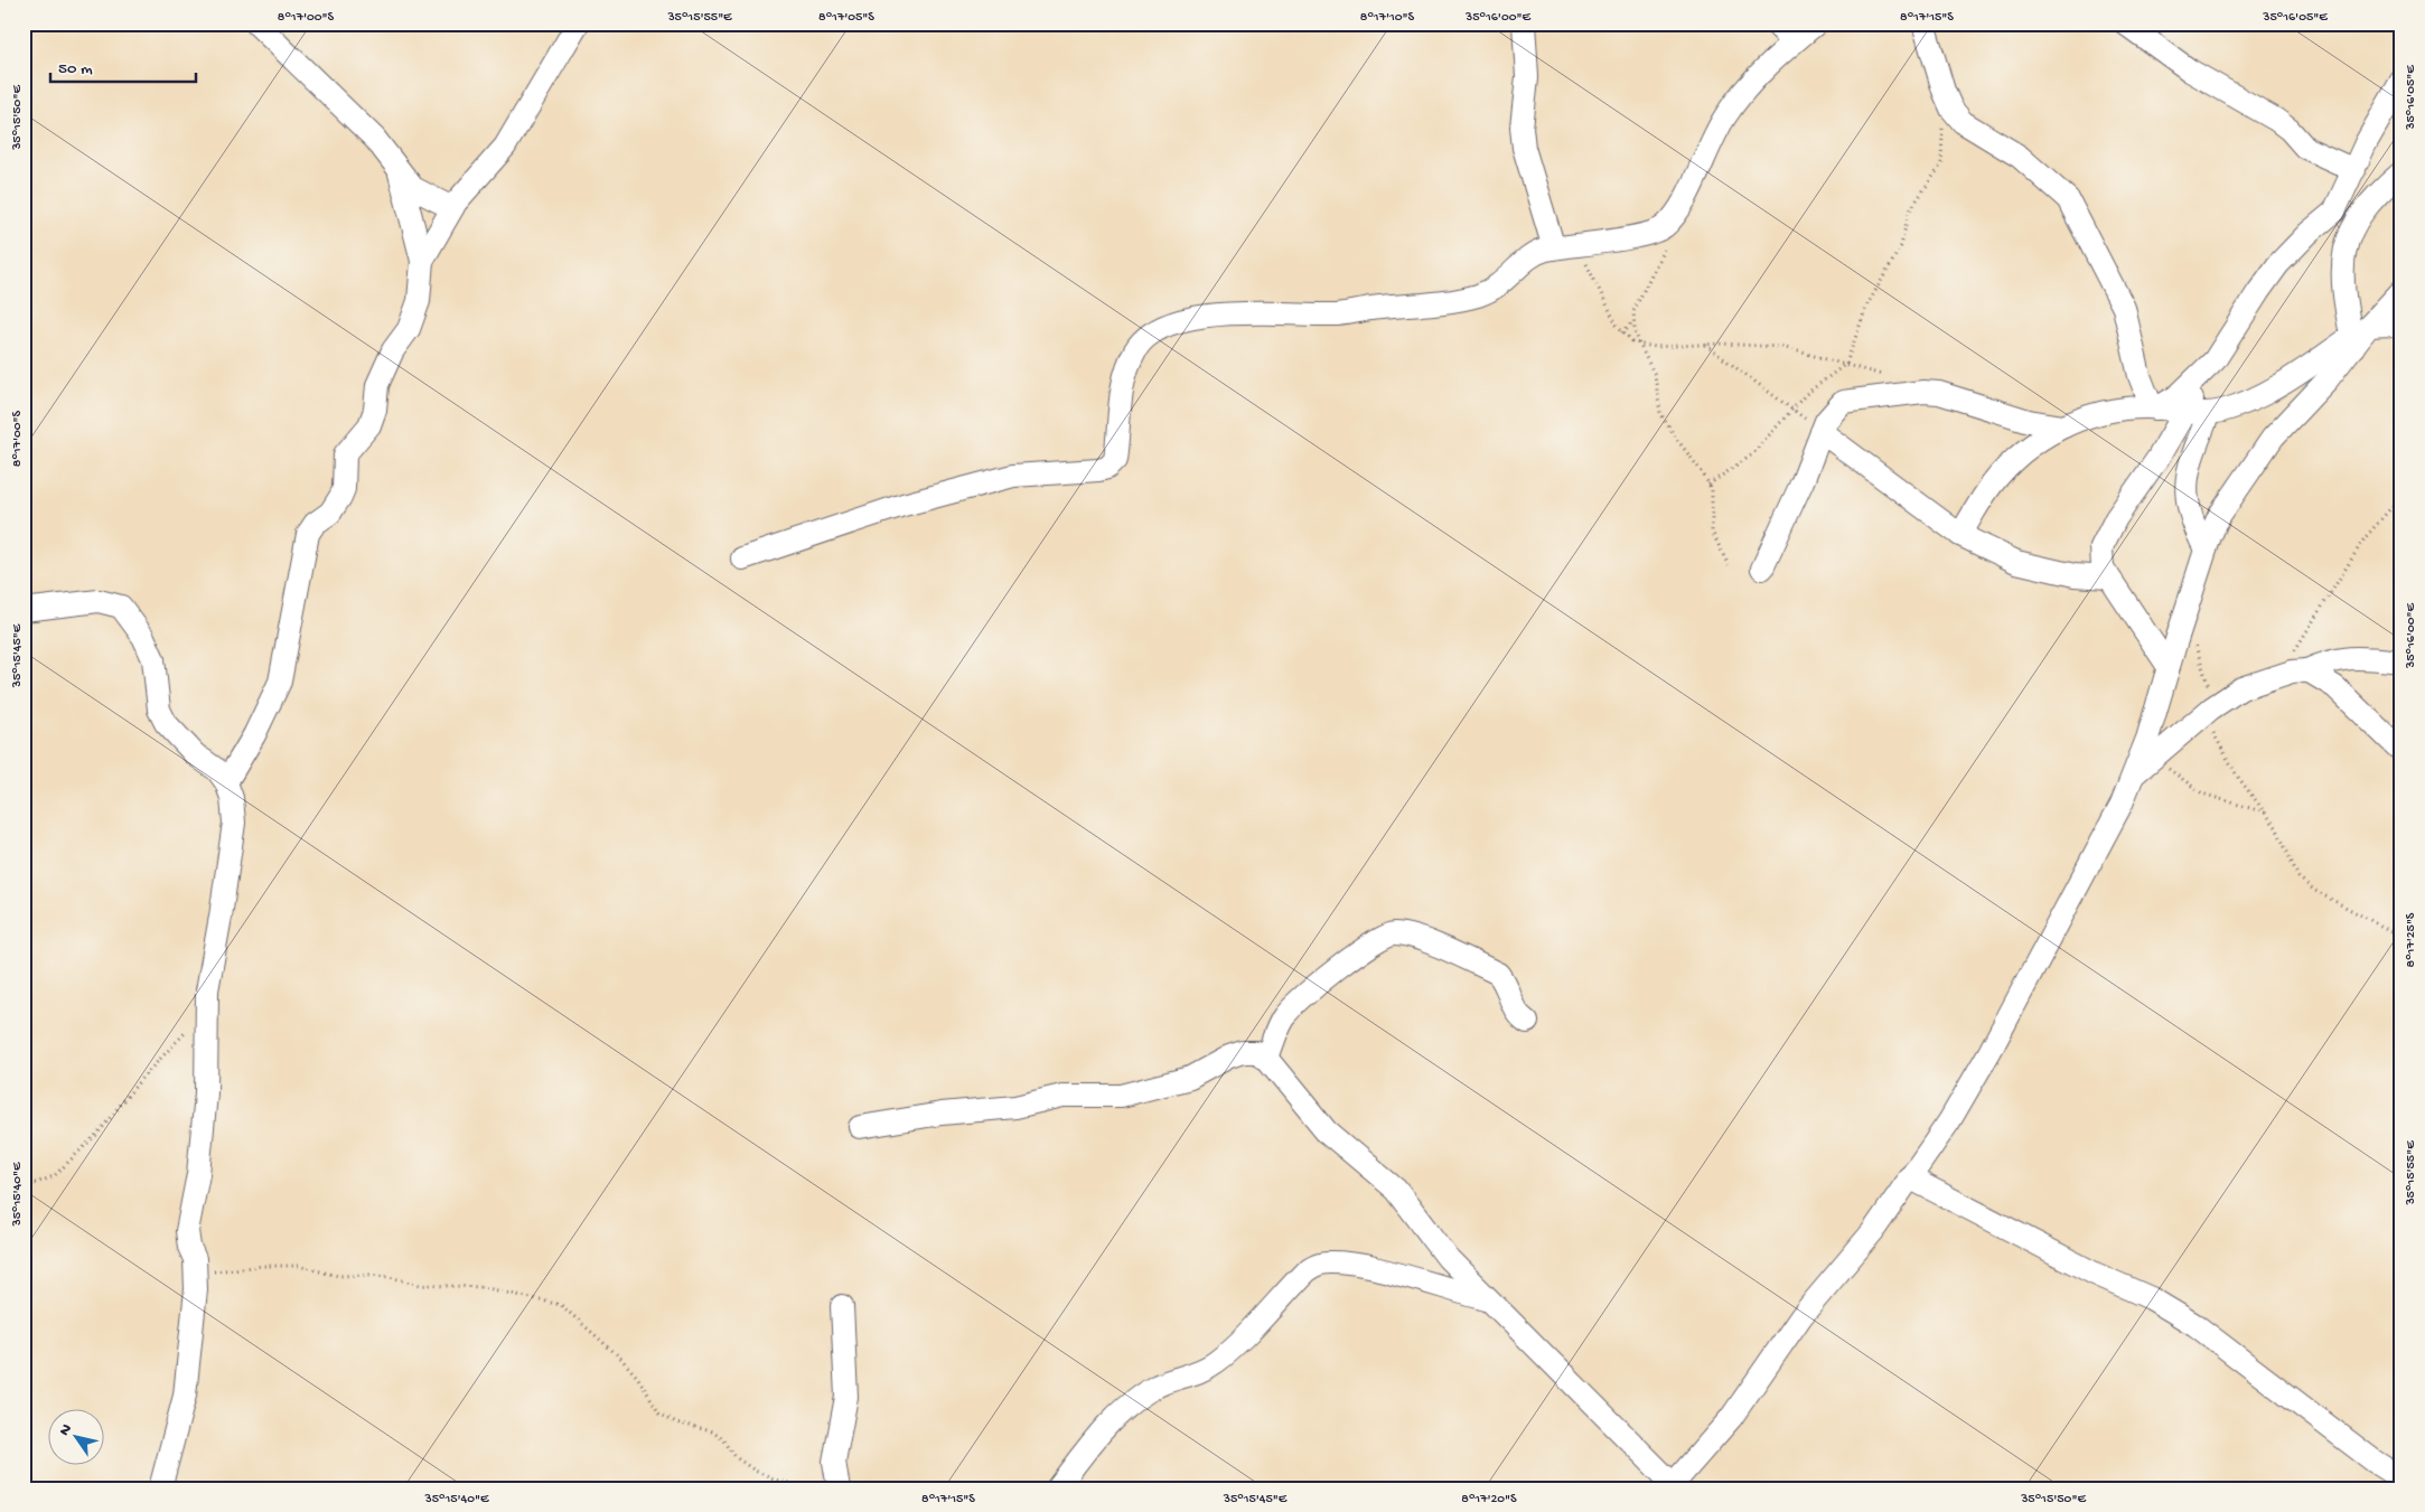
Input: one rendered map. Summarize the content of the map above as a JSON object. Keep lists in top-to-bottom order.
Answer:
{
  "scale_bar": "50 m",
  "north": "top left",
  "coordinates": [
    "8°17'00\"S",
    "35°15'55\"E",
    "8°17'05\"S",
    "8°17'10\"S",
    "35°16'00\"E",
    "8°17'15\"S",
    "35°16'05\"E",
    "35°15'50\"E",
    "35°15'45\"E",
    "8°17'25\"S",
    "35°15'40\"E",
    "8°17'20\"S"
  ]
}
